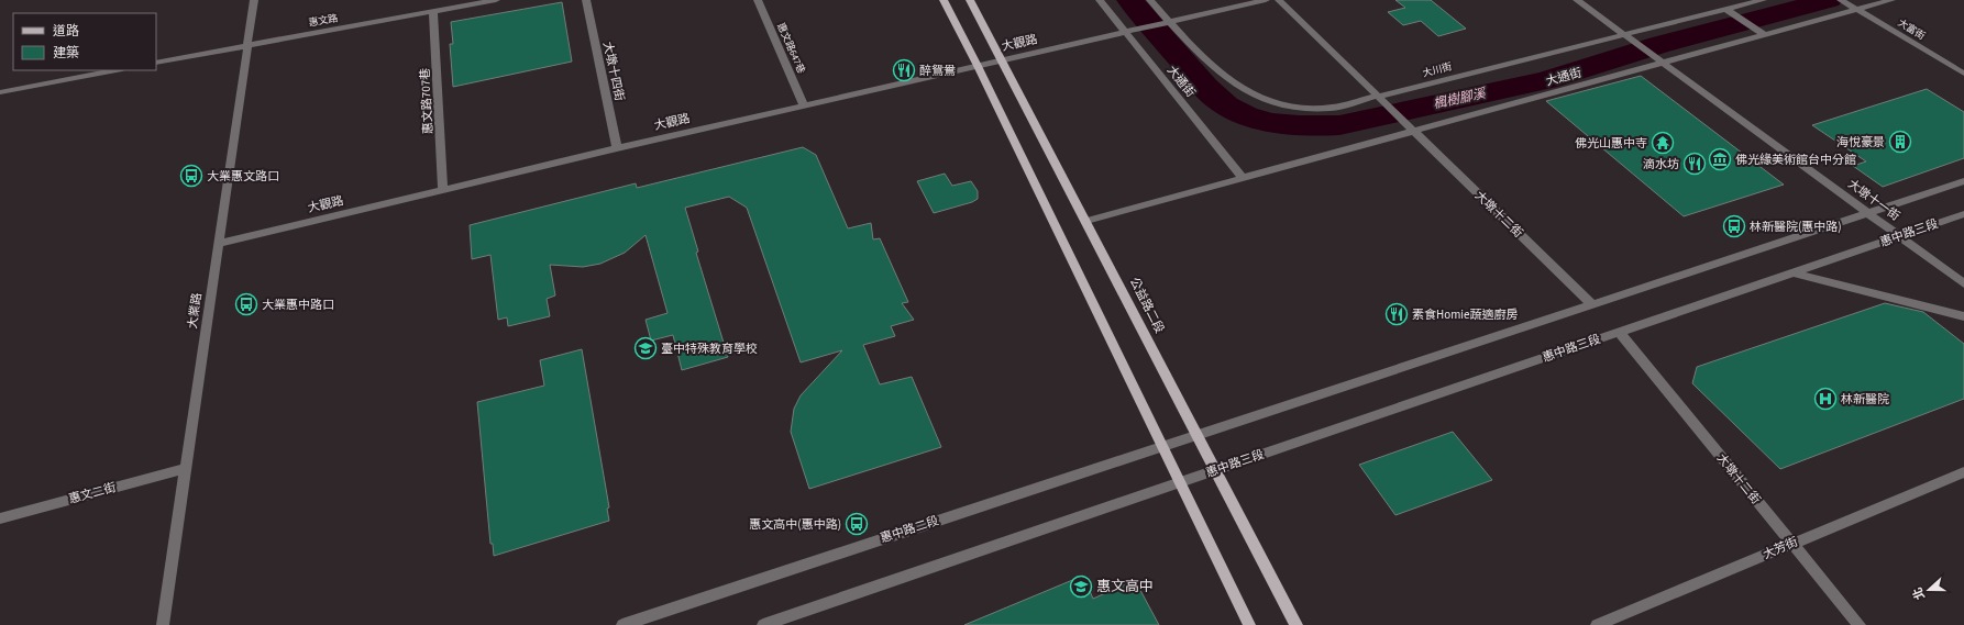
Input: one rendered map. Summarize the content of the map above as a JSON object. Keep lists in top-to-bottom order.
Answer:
{
  "streets": {
    "main road": ["公益路二段"],
    "street": [
      "惠文路",
      "大富街",
      "大觀路",
      "惠文路647巷",
      "大川街",
      "大墩十四街",
      "大通街",
      "惠文路707巷",
      "大墩十一街",
      "大墩十二街",
      "惠中路三段",
      "大業路",
      "惠文二街",
      "惠中路二段",
      "大芳街"
    ]
  },
  "crossings": [
    ["惠文路", "惠文路707巷"],
    ["惠文路", "大業路"],
    ["大富街", "大通街"],
    ["大觀路", "惠文路647巷"],
    ["大觀路", "大川街"],
    ["大觀路", "大墩十四街"],
    ["大觀路", "大通街"],
    ["大觀路", "惠文路707巷"],
    ["大觀路", "公益路二段"],
    ["大觀路", "大業路"],
    ["大川街", "大墩十一街"],
    ["大川街", "大墩十二街"],
    ["大通街", "大墩十一街"],
    ["大通街", "大墩十二街"],
    ["大通街", "公益路二段"],
    ["大墩十一街", "惠中路三段"],
    ["大墩十二街", "惠中路三段"],
    ["大墩十二街", "大芳街"],
    ["惠中路三段", "公益路二段"],
    ["公益路二段", "惠中路二段"],
    ["大業路", "惠文二街"]
  ],
  "water": ["楓樹腳溪"],
  "places": {
    "restaurant": ["醉鴛鴦", "滴水坊", "素食Homie蔬適廚房"],
    "building": ["海悅豪景"],
    "temple": ["佛光山惠中寺"],
    "museum": ["佛光緣美術館台中分館"],
    "bus stop": [
      "大業惠文路口",
      "林新醫院(惠中路)",
      "大業惠中路口",
      "惠文高中(惠中路)"
    ],
    "school or university": ["臺中特殊教育學校", "惠文高中"],
    "hospital": ["林新醫院"]
  },
  "legend": ["道路", "建築"],
  "north": "left"
}
